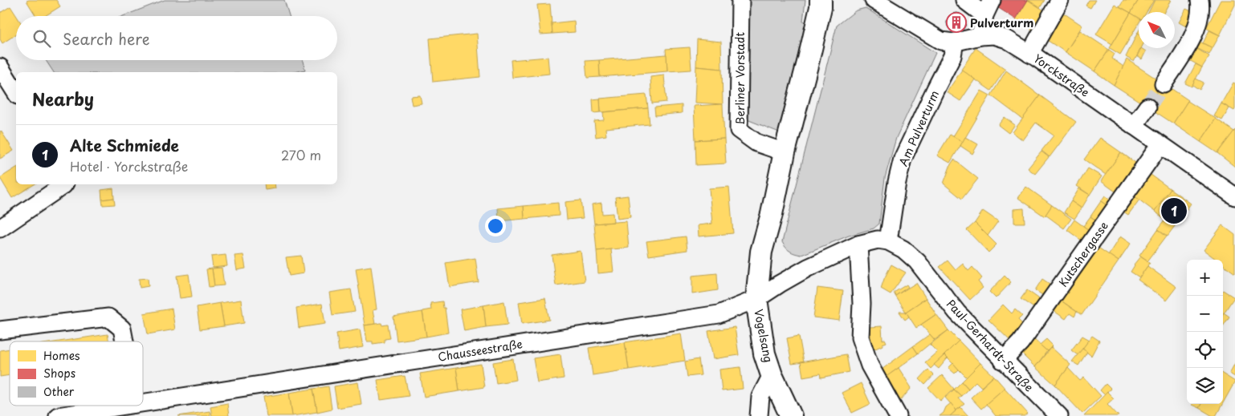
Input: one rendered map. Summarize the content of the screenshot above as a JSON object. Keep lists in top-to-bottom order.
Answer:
{
  "streets": {
    "main road": ["Vogelsang"],
    "street": [
      "Yorckstraße",
      "Berliner Vorstadt",
      "Am Pulverturm",
      "Kutschergasse",
      "Paul-Gerhardt-Straße",
      "Chausseestraße"
    ]
  },
  "crossings": [
    ["Yorckstraße", "Am Pulverturm"],
    ["Yorckstraße", "Kutschergasse"],
    ["Am Pulverturm", "Paul-Gerhardt-Straße"],
    ["Am Pulverturm", "Chausseestraße"],
    ["Kutschergasse", "Paul-Gerhardt-Straße"],
    ["Vogelsang", "Chausseestraße"],
    ["Paul-Gerhardt-Straße", "Chausseestraße"]
  ],
  "places": {
    "building": ["Pulverturm"]
  },
  "legend": ["Homes", "Shops", "Other"],
  "north": "top left",
  "page": {
    "search": "Search here",
    "heading": "Nearby",
    "list": [
      {
        "mark": "1",
        "name": "Alte Schmiede",
        "note": "Hotel · Yorckstraße",
        "value": "270 m"
      }
    ],
    "pins": "1",
    "map_buttons": ["+", "−"]
  }
}
